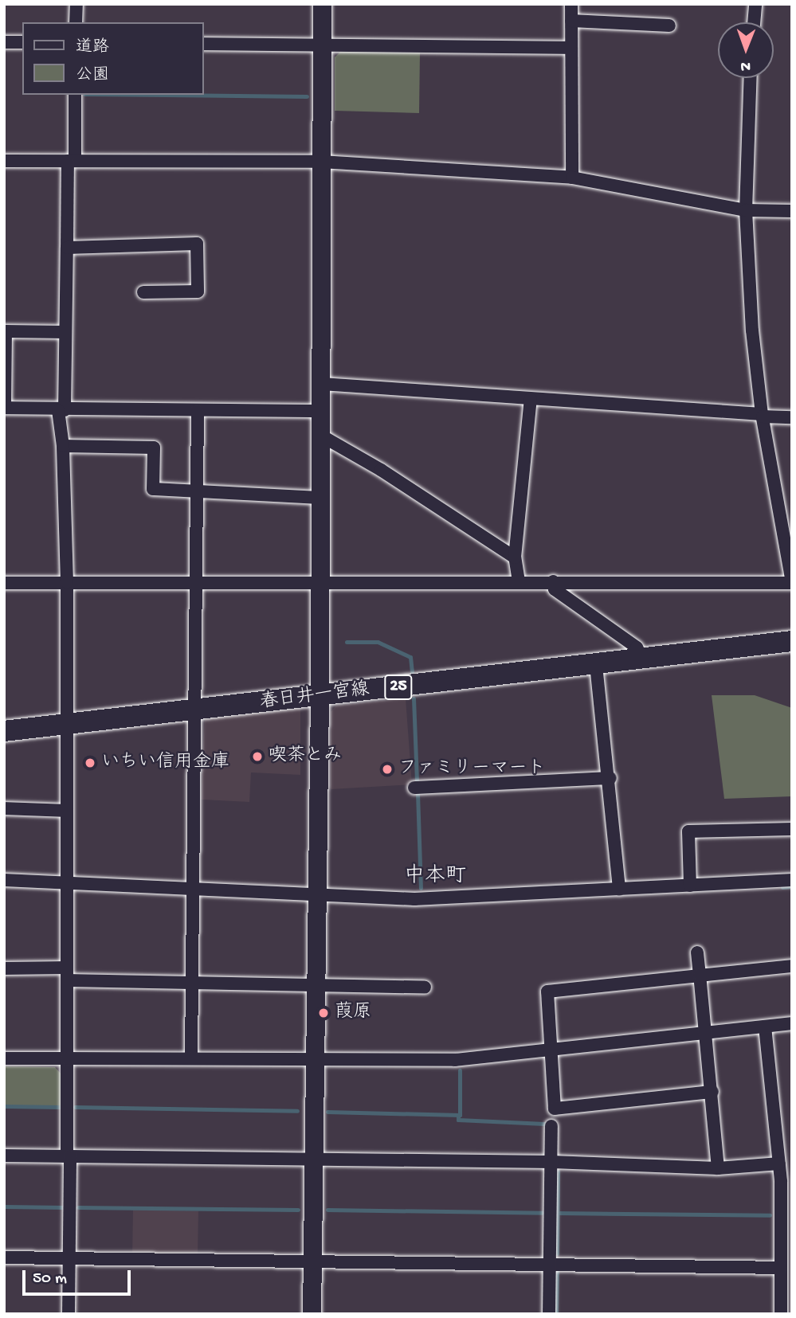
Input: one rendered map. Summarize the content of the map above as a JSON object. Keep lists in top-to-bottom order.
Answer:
{
  "streets": {
    "main road": ["25", "春日井一宮線"]
  },
  "districts": ["中本町"],
  "places": [
    "喫茶とみ",
    "いちい信用金庫",
    "ファミリーマート",
    "葭原"
  ],
  "legend": ["道路", "公園"],
  "scale_bar": "50 m",
  "north": "bottom"
}
